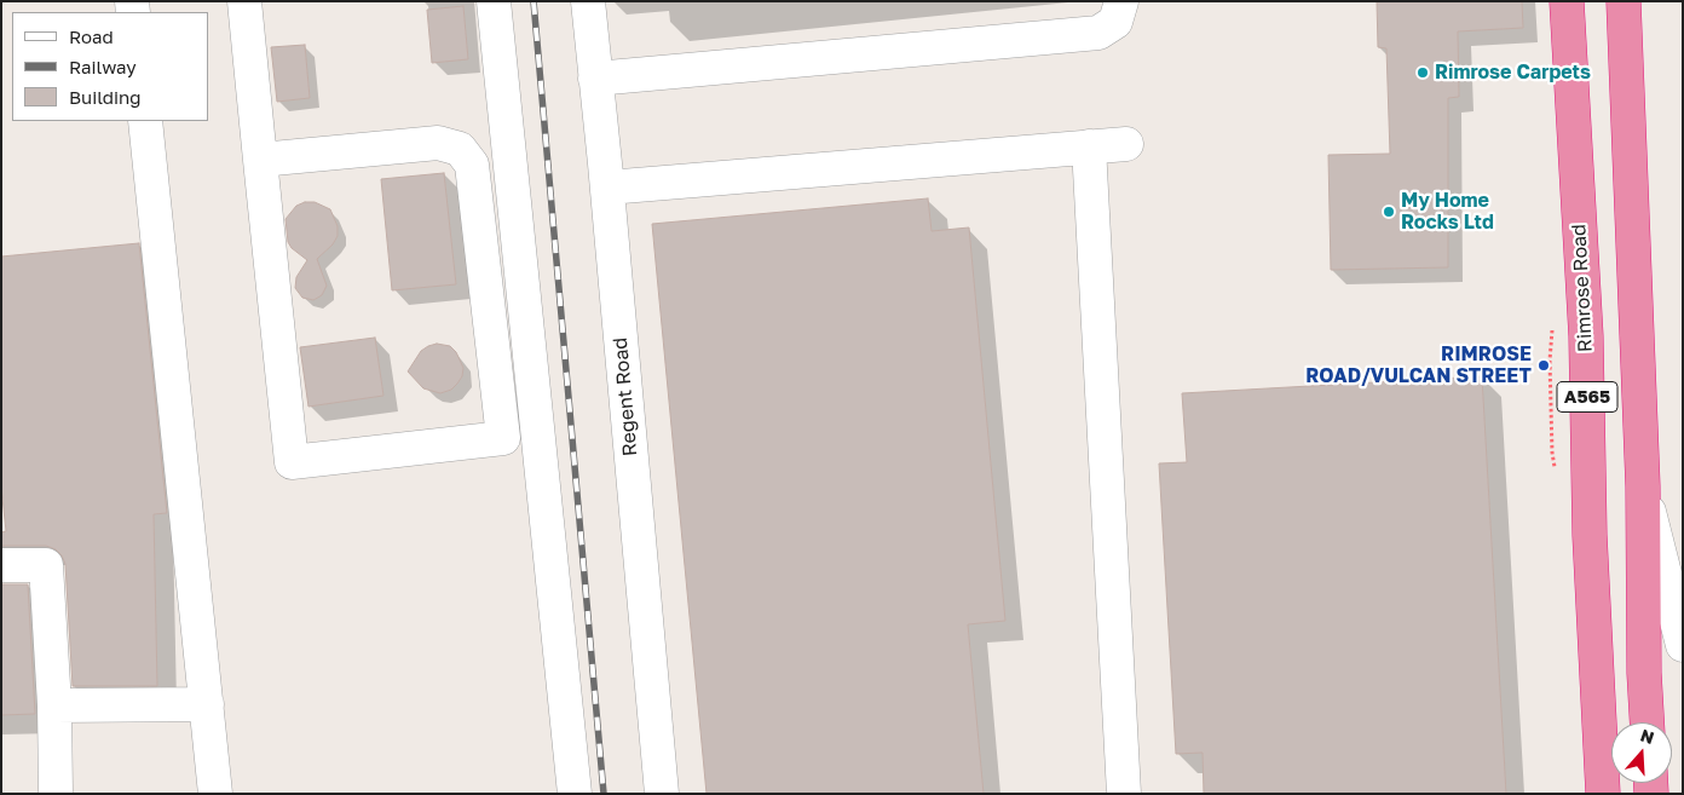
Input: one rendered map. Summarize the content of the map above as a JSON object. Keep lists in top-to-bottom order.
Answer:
{
  "streets": {
    "highway": ["Rimrose Road", "A565"],
    "street": ["Regent Road"]
  },
  "places": ["Rimrose Carpets", "My Home Rocks Ltd", "RIMROSE ROAD/VULCAN STREET"],
  "legend": ["Road", "Railway", "Building"],
  "north": "top"
}
